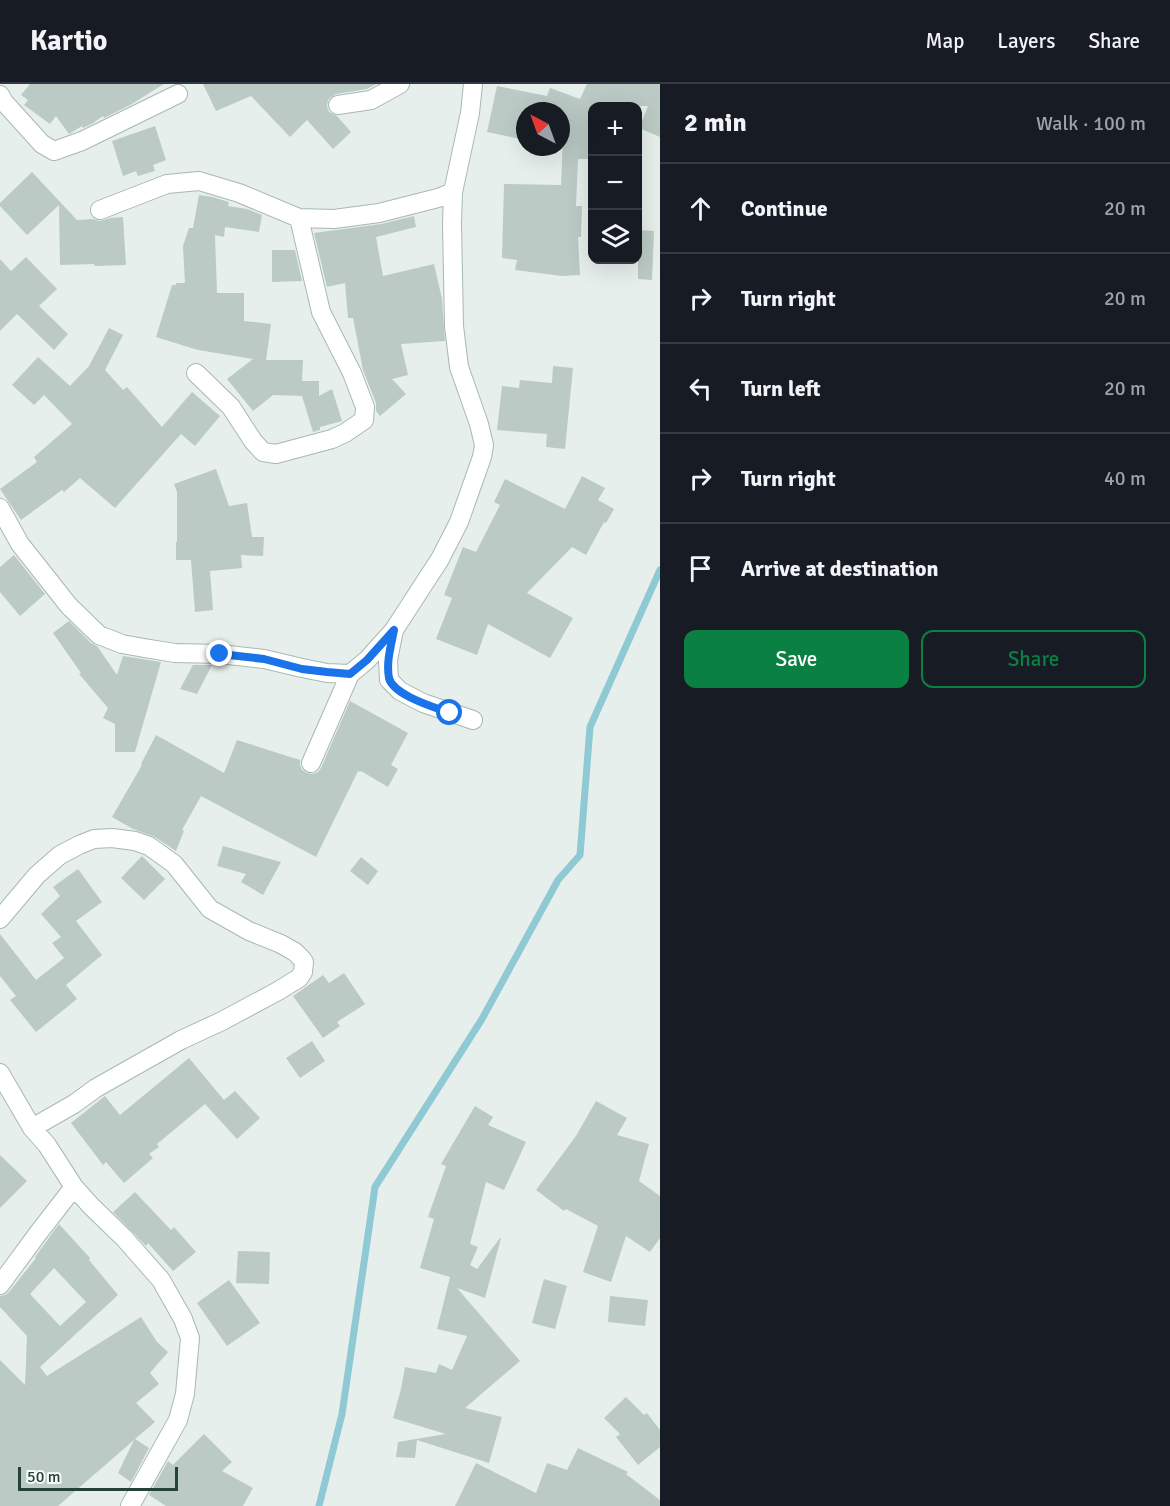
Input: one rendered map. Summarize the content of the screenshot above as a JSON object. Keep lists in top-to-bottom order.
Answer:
{
  "scale_bar": "50 m",
  "north": "top left",
  "page": {
    "header": "Kartio",
    "nav": ["Map", "Layers", "Share"],
    "heading": ["2 min", "Walk · 100 m"],
    "map_buttons": ["+", "−"],
    "list": [
      ["Continue", "20 m"],
      ["Turn right", "20 m"],
      ["Turn left", "20 m"],
      ["Turn right", "40 m"],
      "Arrive at destination"
    ],
    "buttons": ["Save", "Share"],
    "scale": "50 m"
  }
}
